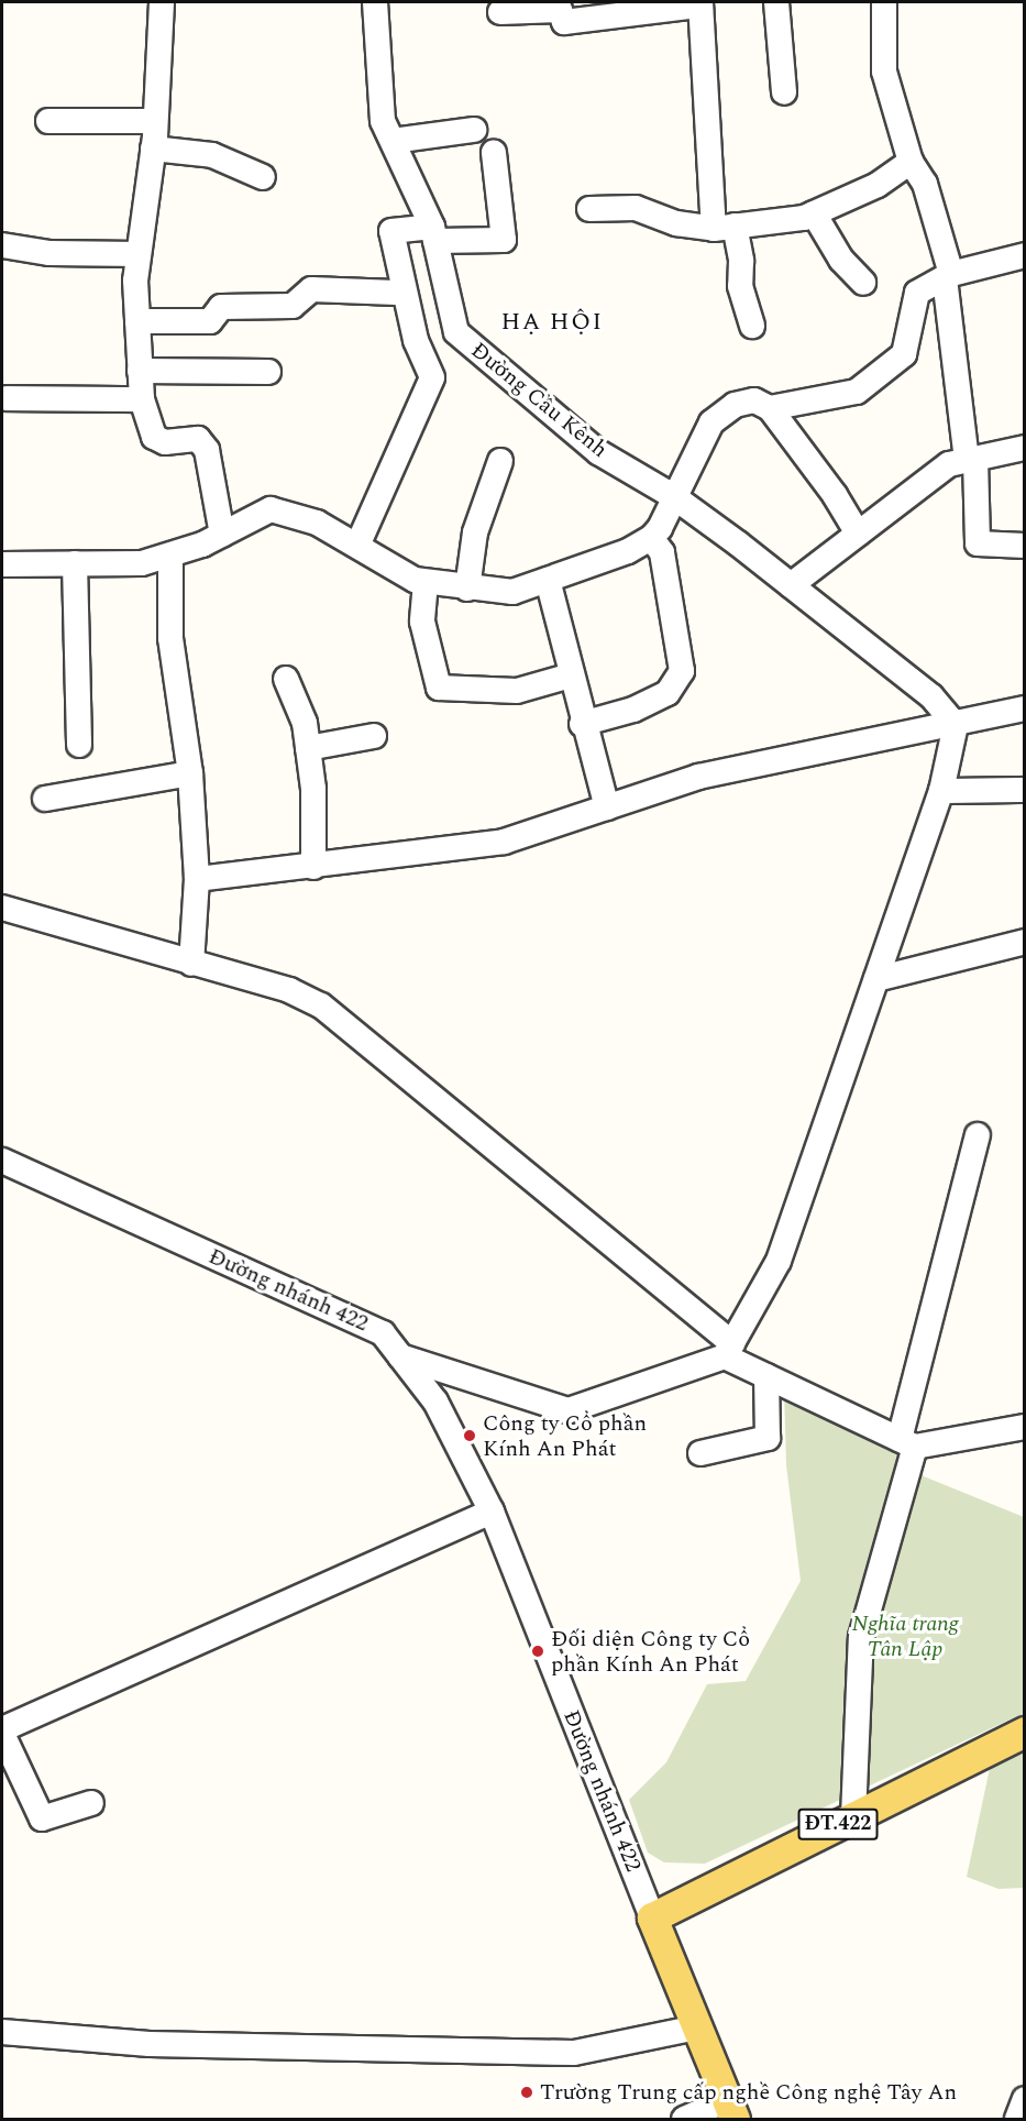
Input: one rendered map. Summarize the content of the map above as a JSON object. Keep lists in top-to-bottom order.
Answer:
{
  "streets": {
    "main road": ["ĐT.422"],
    "street": ["Đường Cầu Kênh", "Đường nhánh 422"]
  },
  "crossings": [
    ["Đường nhánh 422", "ĐT.422"]
  ],
  "districts": ["HẠ HỘI"],
  "parks": ["Nghĩa trang Tân Lập"],
  "places": ["Công ty Cổ phần Kính An Phát", "Đối diện Công ty Cổ phần Kính An Phát", "Trường Trung cấp nghề Công nghệ Tây An"]
}
